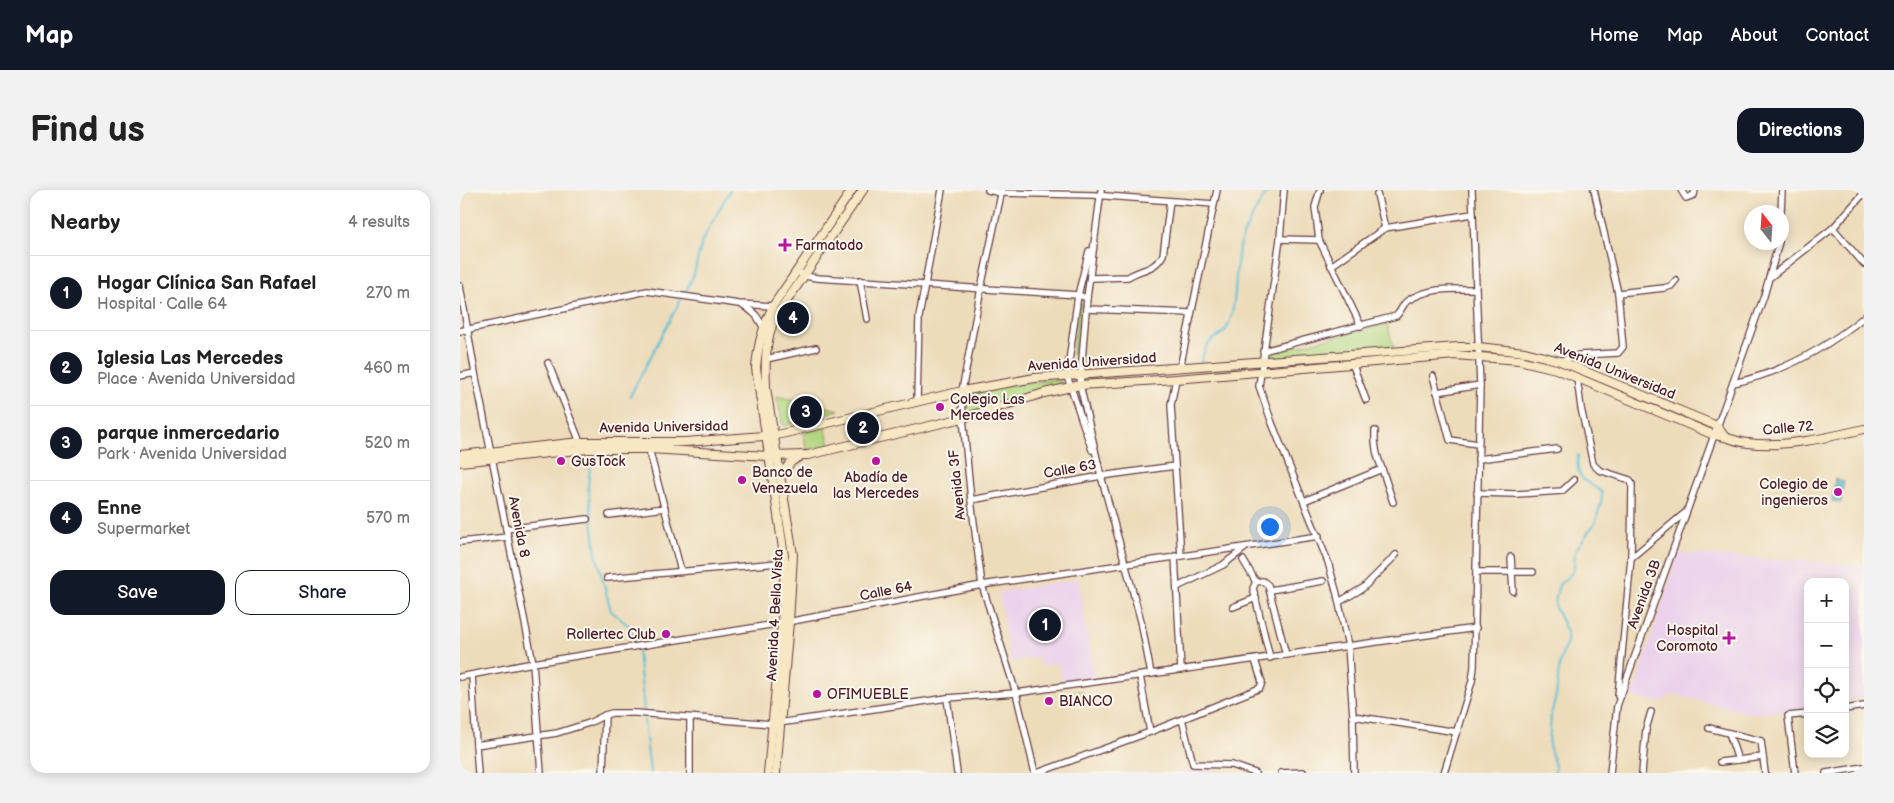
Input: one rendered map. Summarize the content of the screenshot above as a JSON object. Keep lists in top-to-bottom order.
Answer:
{
  "streets": {
    "street": [
      "Avenida Universidad",
      "Calle 72",
      "Calle 63",
      "Avenida 3F",
      "Avenida 8",
      "Calle 64",
      "Avenida 3B",
      "Avenida 4 Bella Vista"
    ]
  },
  "crossings": [
    ["Avenida Universidad", "Calle 72"],
    ["Avenida Universidad", "Avenida 3F"],
    ["Avenida Universidad", "Avenida 8"],
    ["Avenida Universidad", "Avenida 3B"],
    ["Avenida Universidad", "Avenida 4 Bella Vista"],
    ["Calle 72", "Avenida 3B"],
    ["Calle 63", "Avenida 3F"],
    ["Avenida 3F", "Calle 64"],
    ["Avenida 8", "Calle 64"],
    ["Calle 64", "Avenida 4 Bella Vista"]
  ],
  "places": {
    "health": ["Farmatodo", "Hospital Coromoto"],
    "other": [
      "Colegio Las Mercedes",
      "GusTock",
      "Abadía de las Mercedes",
      "Banco de Venezuela",
      "Colegio de ingenieros",
      "Rollertec Club",
      "OFIMUEBLE",
      "BIANCO"
    ]
  },
  "north": "top",
  "page": {
    "header": "Map",
    "nav": [
      "Home",
      "Map",
      "About",
      "Contact"
    ],
    "buttons": [
      "Directions",
      ["Save", "Share"]
    ],
    "title": "Find us",
    "heading": ["Nearby", "4 results"],
    "list": [
      {
        "mark": "1",
        "name": "Hogar Clínica San Rafael",
        "note": "Hospital · Calle 64",
        "value": "270 m"
      },
      {
        "mark": "2",
        "name": "Iglesia Las Mercedes",
        "note": "Place · Avenida Universidad",
        "value": "460 m"
      },
      {
        "mark": "3",
        "name": "parque inmercedario",
        "note": "Park · Avenida Universidad",
        "value": "520 m"
      },
      {
        "mark": "4",
        "name": "Enne",
        "note": "Supermarket",
        "value": "570 m"
      }
    ],
    "pins": [
      "4",
      "3",
      "2",
      "1"
    ],
    "map_buttons": ["+", "−"]
  }
}
